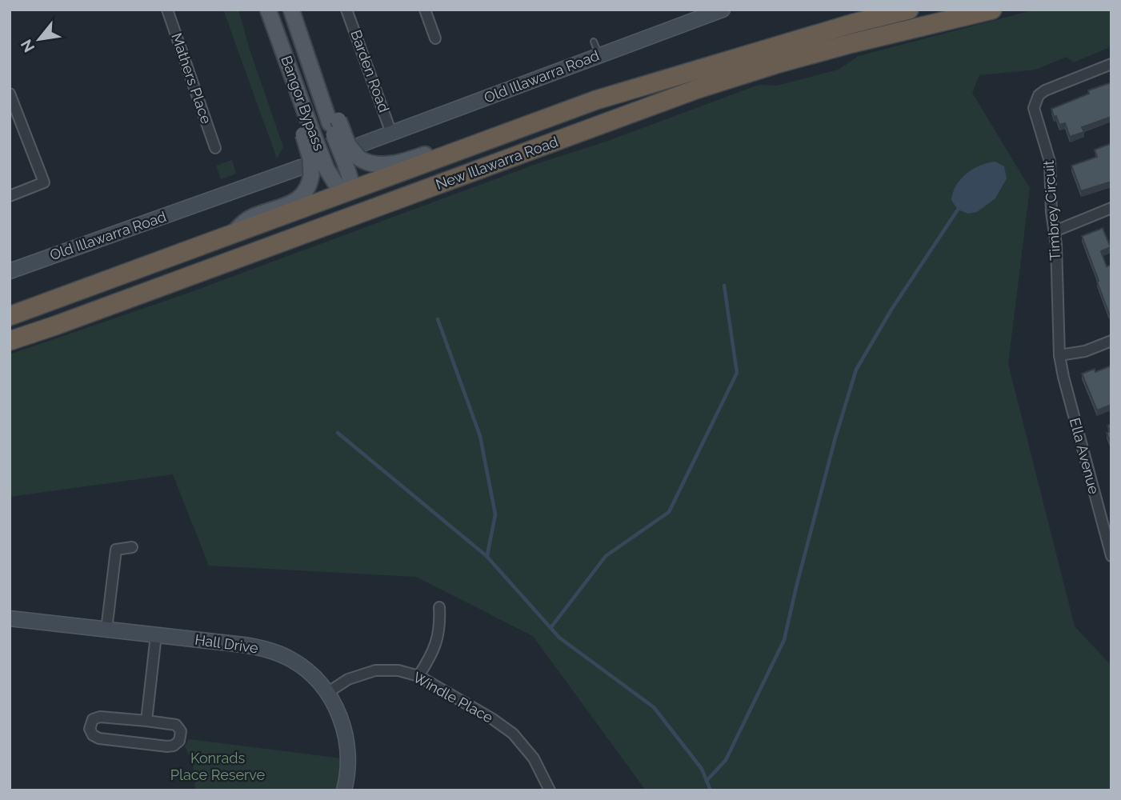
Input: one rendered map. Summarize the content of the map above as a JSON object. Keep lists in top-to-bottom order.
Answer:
{
  "streets": {
    "highway": ["New Illawarra Road"],
    "main road": ["Bangor Bypass"],
    "street": [
      "Barden Road",
      "Old Illawarra Road",
      "Mathers Place",
      "Timbrey Circuit",
      "Ella Avenue",
      "Hall Drive",
      "Windle Place"
    ]
  },
  "crossings": [
    ["Barden Road", "Old Illawarra Road"],
    ["Old Illawarra Road", "Bangor Bypass"],
    ["Bangor Bypass", "New Illawarra Road"],
    ["Timbrey Circuit", "Ella Avenue"],
    ["Hall Drive", "Windle Place"]
  ],
  "parks": ["Konrads Place Reserve"],
  "north": "bottom left"
}
